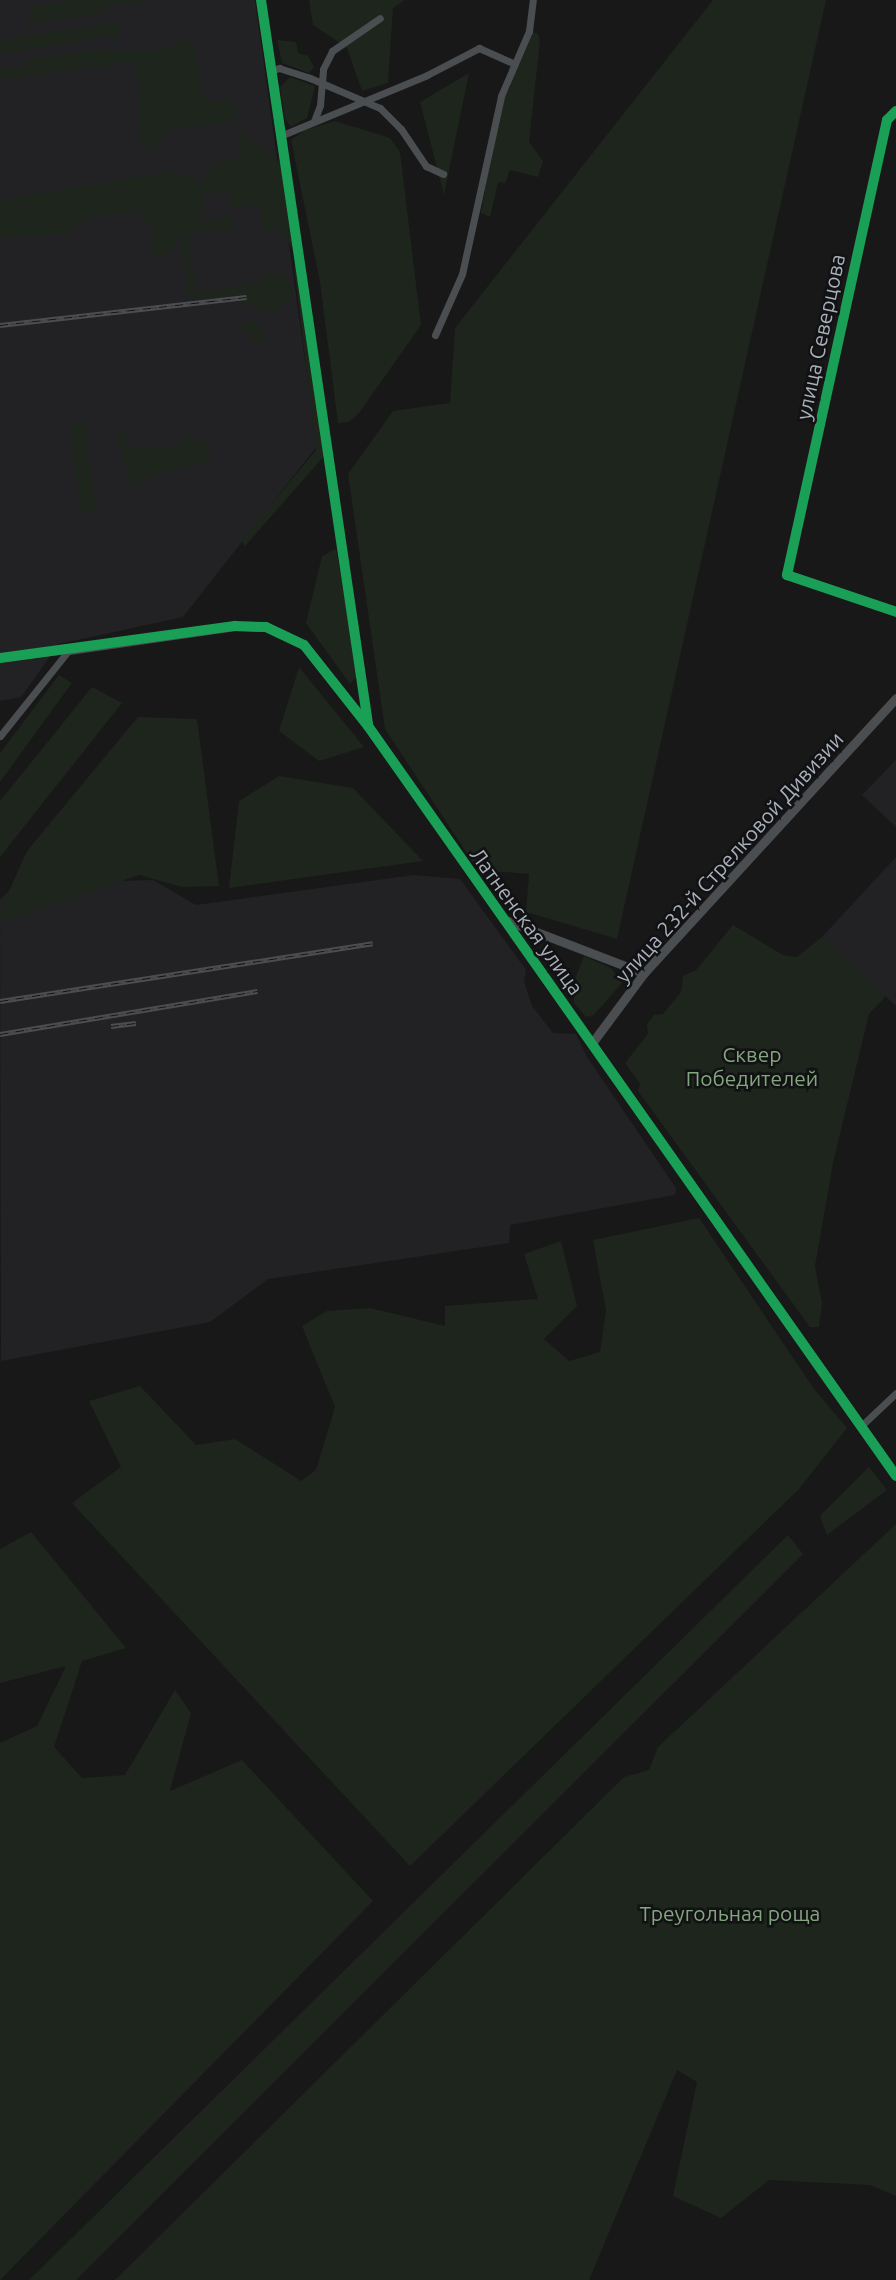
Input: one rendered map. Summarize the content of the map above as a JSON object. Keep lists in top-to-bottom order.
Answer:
{
  "streets": {
    "street": ["улица Северцова", "улица 232-й Стрелковой Дивизии", "Латненская улица"]
  },
  "crossings": [
    ["улица 232-й Стрелковой Дивизии", "Латненская улица"]
  ],
  "parks": ["Сквер Победителей", "Треугольная роща"]
}
